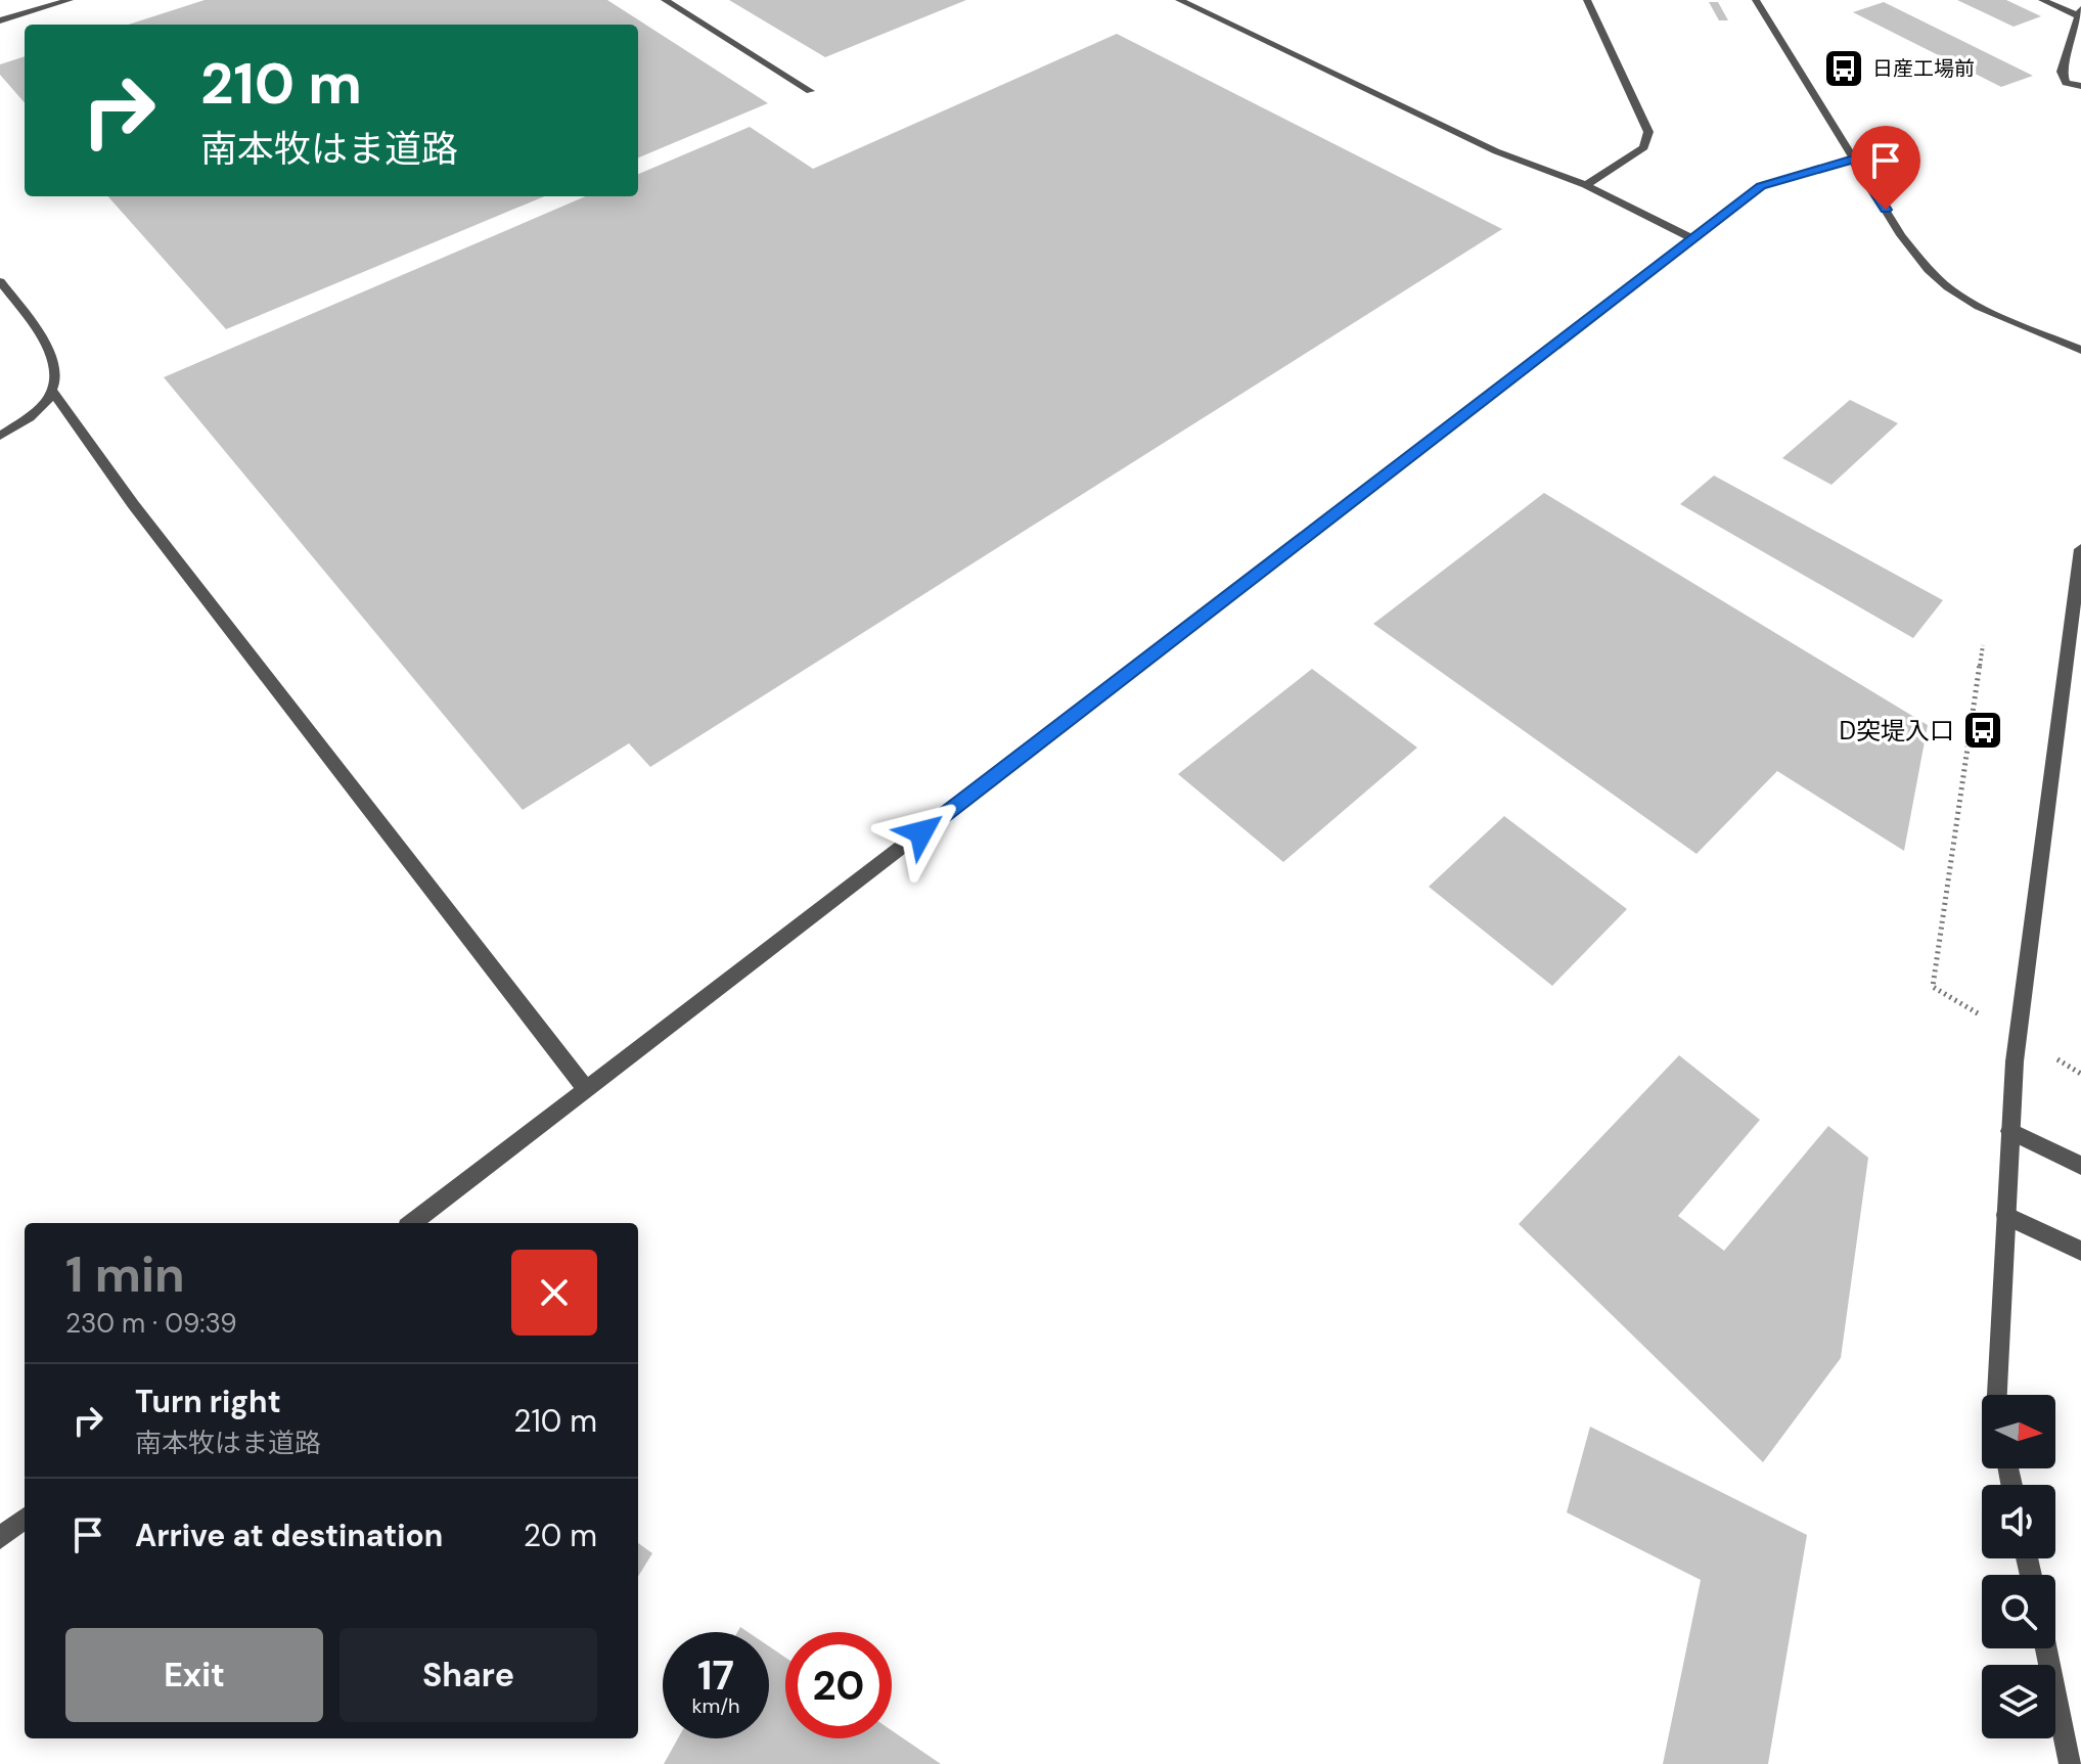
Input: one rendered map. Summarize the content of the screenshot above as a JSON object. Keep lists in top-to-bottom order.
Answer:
{
  "places": {
    "bus stop": ["日産工場前", "D突堤入口"]
  },
  "north": "right",
  "page": {
    "turn": ["210 m", "南本牧はま道路"],
    "heading": ["1 min", "230 m · 09:39"],
    "list": [
      {
        "name": "Turn right",
        "note": "南本牧はま道路",
        "value": "210 m"
      },
      {
        "name": "Arrive at destination",
        "value": "20 m"
      }
    ],
    "buttons": ["Exit", "Share"],
    "speed": "17 km/h",
    "limit": "20"
  }
}
